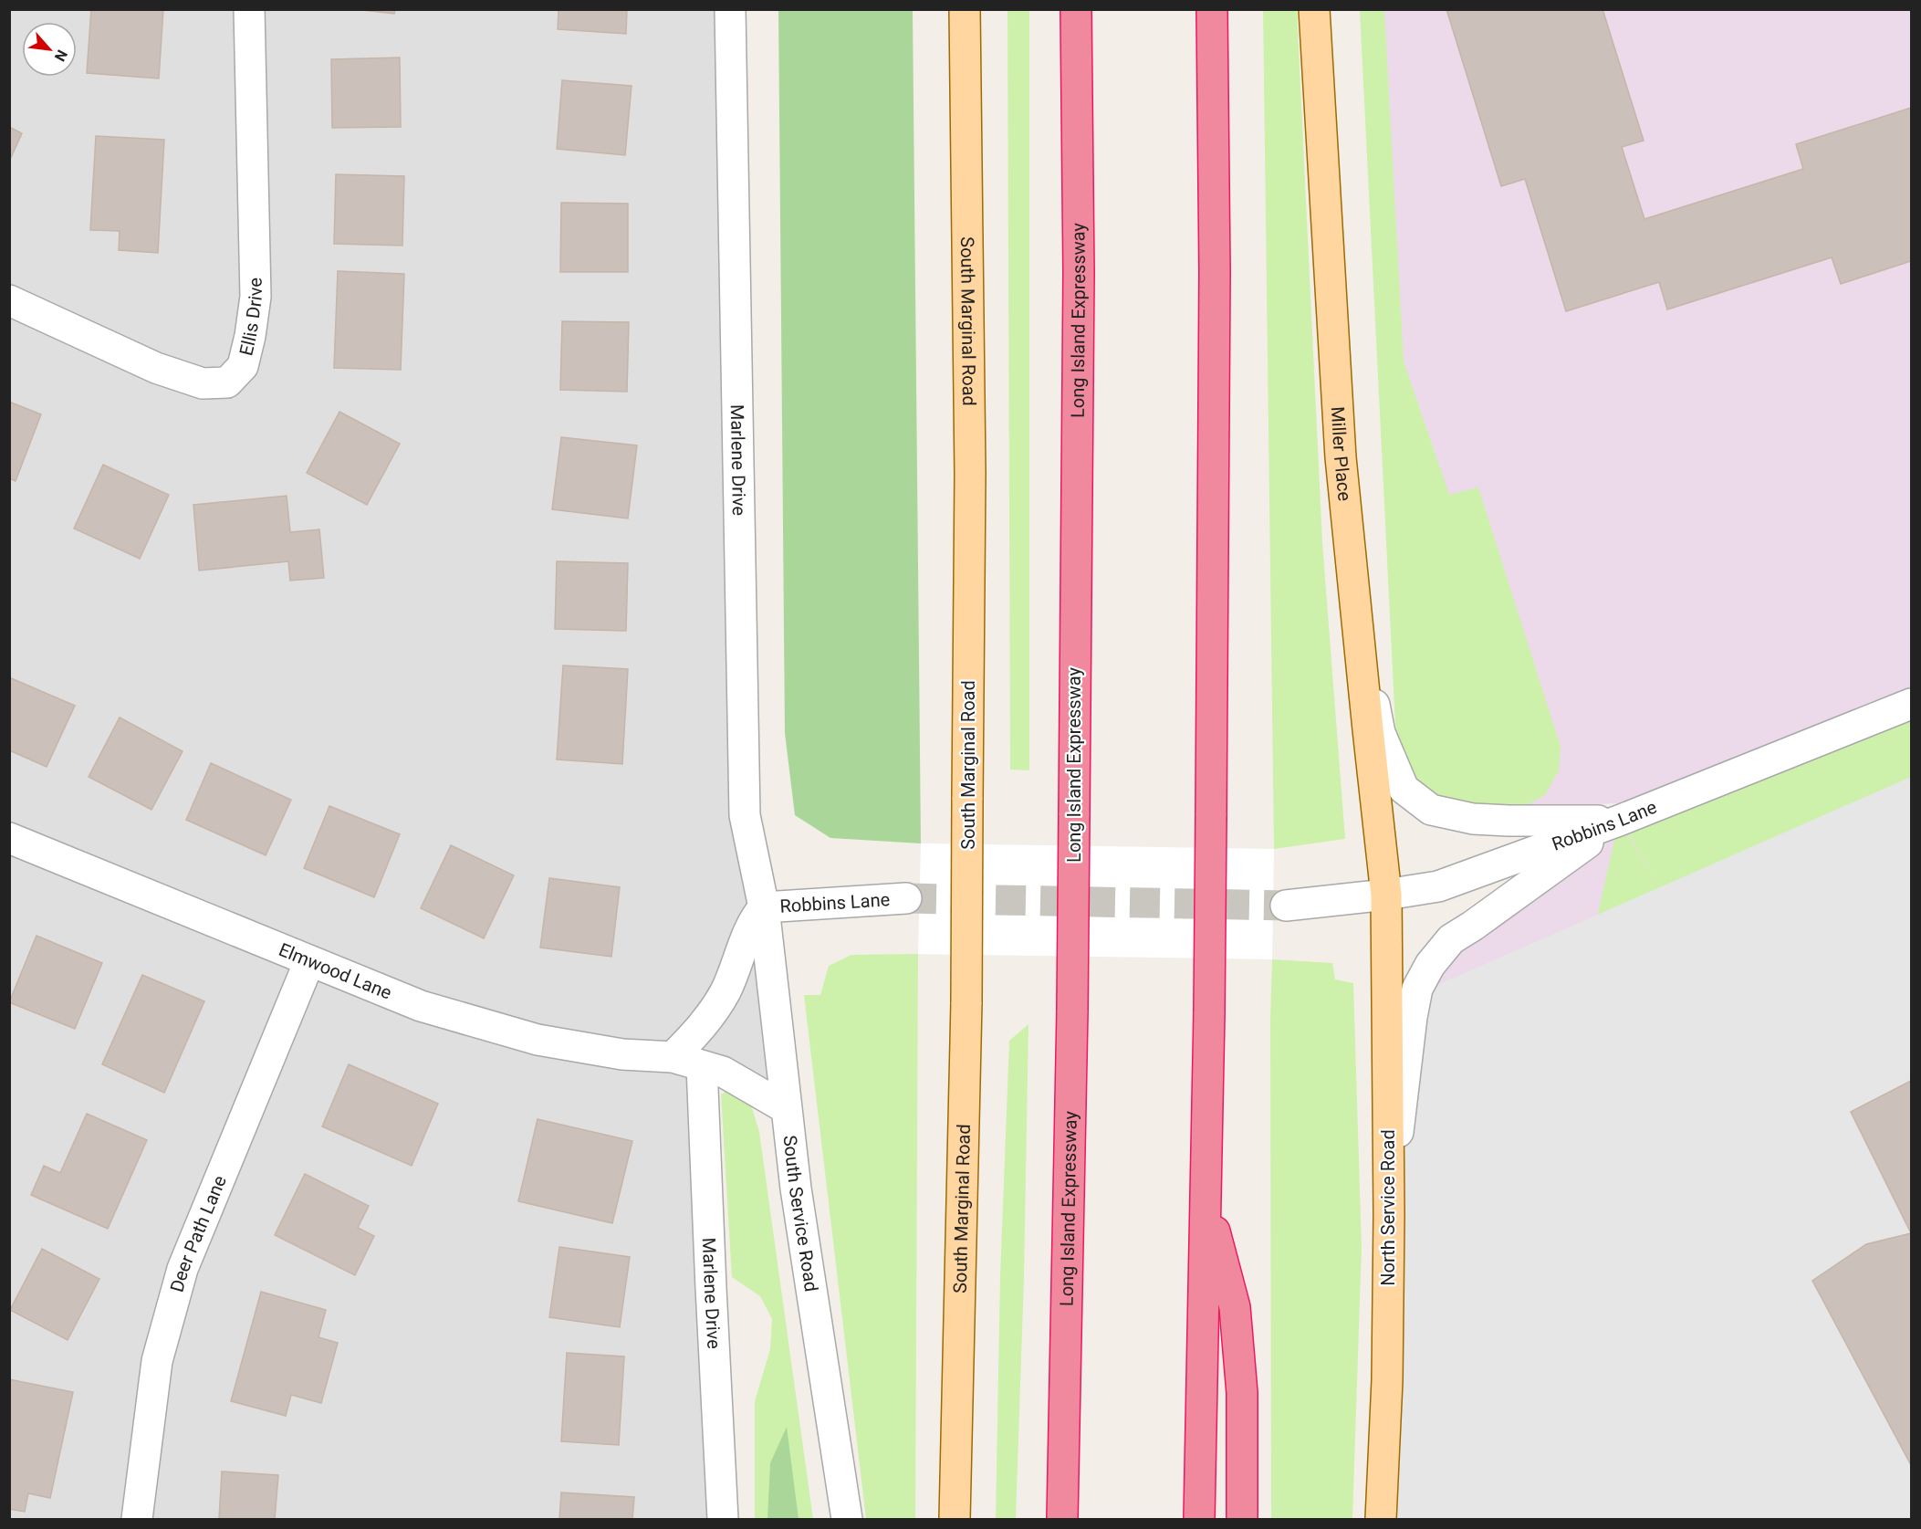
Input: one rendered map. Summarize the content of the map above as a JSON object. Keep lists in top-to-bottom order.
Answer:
{
  "streets": {
    "highway": ["Long Island Expressway"],
    "main road": ["South Marginal Road", "Miller Place", "North Service Road"],
    "street": [
      "Ellis Drive",
      "Marlene Drive",
      "Robbins Lane",
      "Elmwood Lane",
      "South Service Road",
      "Deer Path Lane"
    ]
  },
  "crossings": [
    ["Miller Place", "Robbins Lane"],
    ["Miller Place", "North Service Road"],
    ["Marlene Drive", "Robbins Lane"],
    ["Marlene Drive", "Elmwood Lane"],
    ["Marlene Drive", "South Service Road"],
    ["Robbins Lane", "North Service Road"],
    ["Robbins Lane", "South Service Road"],
    ["Elmwood Lane", "South Service Road"],
    ["Elmwood Lane", "Deer Path Lane"]
  ],
  "north": "bottom right"
}
